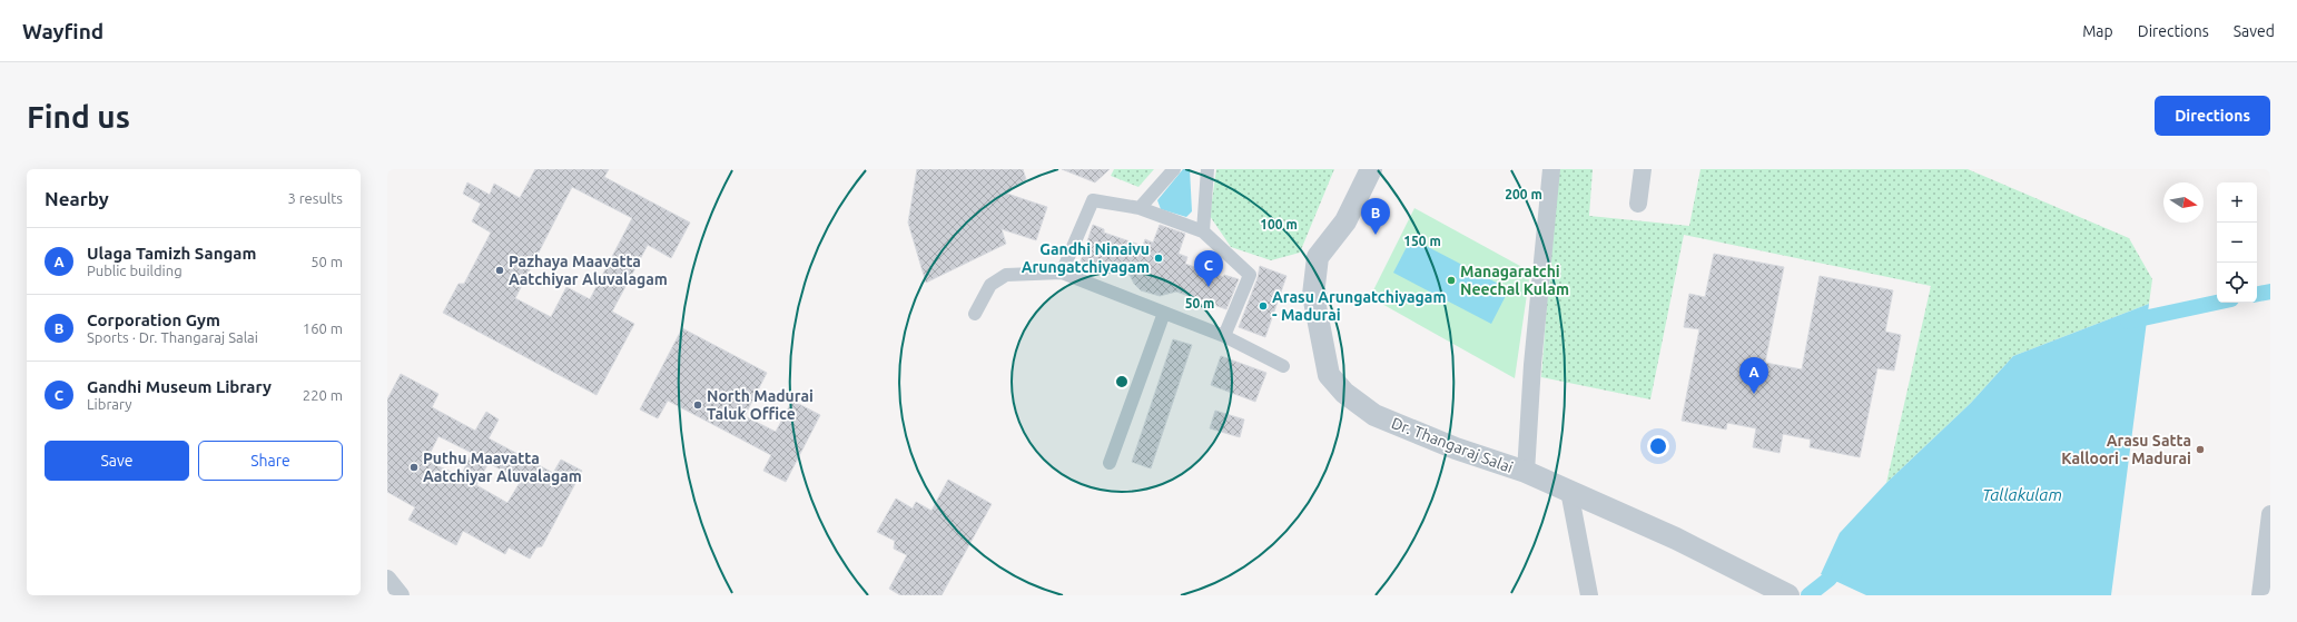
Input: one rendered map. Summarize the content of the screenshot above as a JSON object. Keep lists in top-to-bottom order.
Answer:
{
  "streets": {
    "street": ["Dr. Thangaraj Salai"]
  },
  "water": ["Tallakulam"],
  "places": [
    "Gandhi Ninaivu Arungatchiyagam",
    "Pazhaya Maavatta Aatchiyar Aluvalagam",
    "Managaratchi Neechal Kulam",
    "Arasu Arungatchiyagam - Madurai",
    "North Madurai Taluk Office",
    "Arasu Satta Kalloori - Madurai",
    "Puthu Maavatta Aatchiyar Aluvalagam"
  ],
  "north": "right",
  "page": {
    "header": "Wayfind",
    "nav": ["Map", "Directions", "Saved"],
    "buttons": [
      "Directions",
      ["Save", "Share"]
    ],
    "title": "Find us",
    "heading": ["Nearby", "3 results"],
    "map_buttons": ["+", "−"],
    "pins": ["B", "C", "A"],
    "list": [
      {
        "mark": "A",
        "name": "Ulaga Tamizh Sangam",
        "note": "Public building",
        "value": "50 m"
      },
      {
        "mark": "B",
        "name": "Corporation Gym",
        "note": "Sports · Dr. Thangaraj Salai",
        "value": "160 m"
      },
      {
        "mark": "C",
        "name": "Gandhi Museum Library",
        "note": "Library",
        "value": "220 m"
      }
    ]
  },
  "rings": [
    "200 m",
    "100 m",
    "150 m",
    "50 m"
  ]
}
